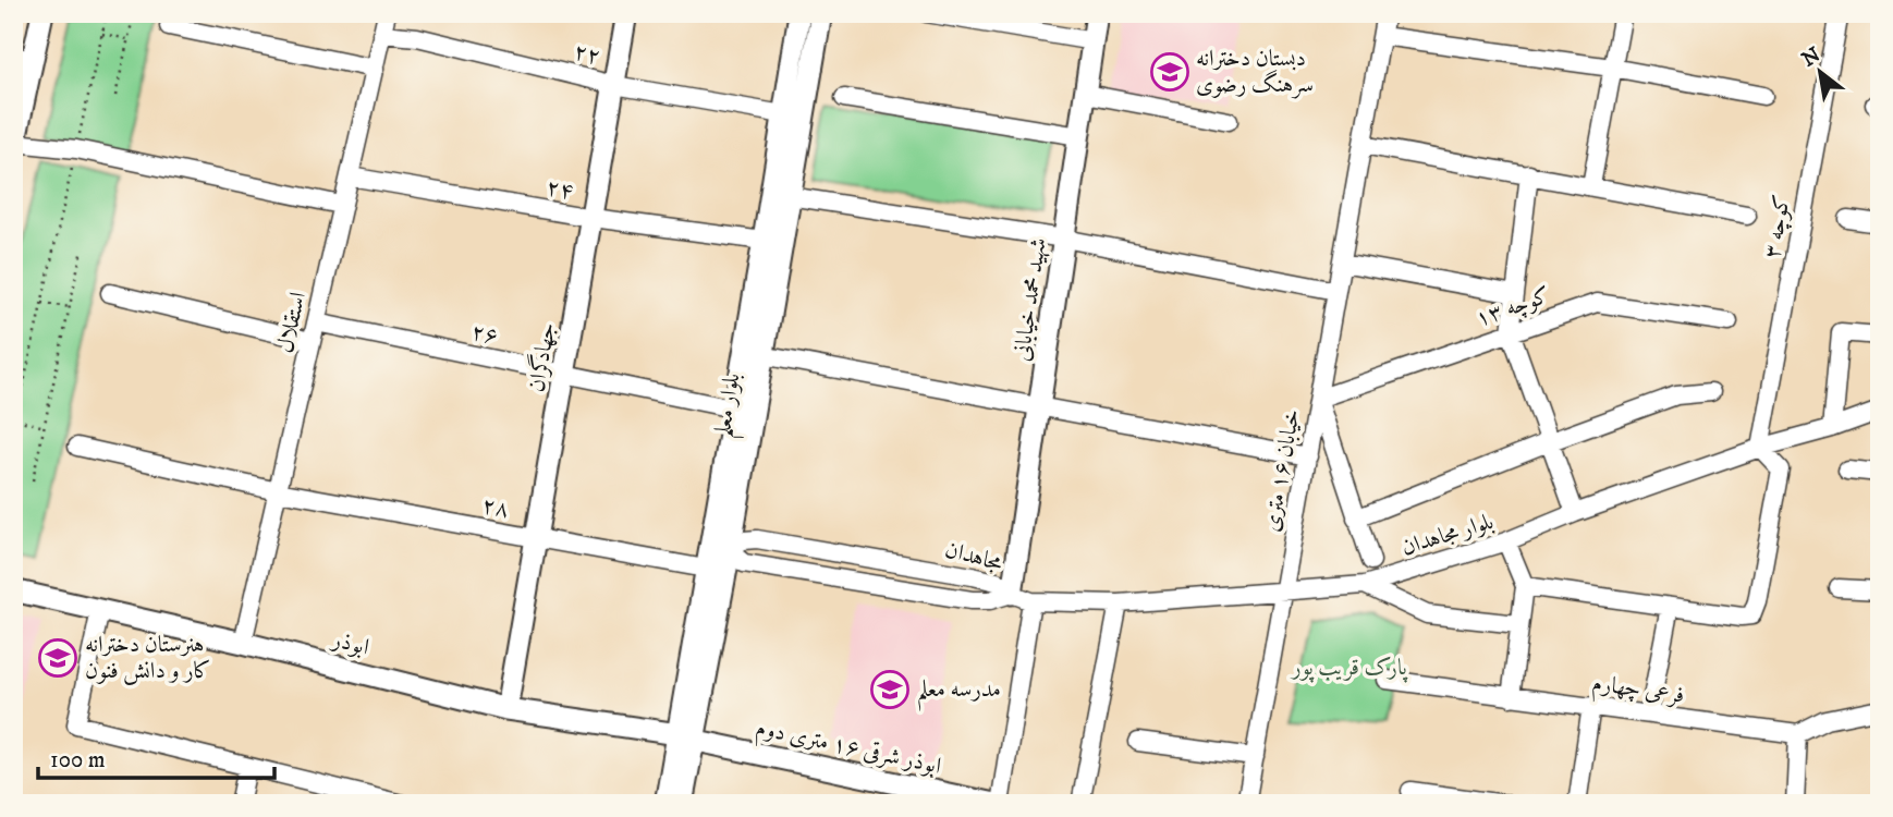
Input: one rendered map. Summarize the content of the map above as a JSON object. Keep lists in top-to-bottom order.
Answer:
{
  "streets": {
    "street": [
      "۲۲",
      "۲۴",
      "کوچه ۳",
      "شهید محمد خیابانی",
      "کوچه ۱۳",
      "استقلال",
      "۲۶",
      "جهادگران",
      "بلوار معلم",
      "خیابان ۱۶ متری",
      "۲۸",
      "بلوار مجاهدان",
      "مجاهدان",
      "ابوذر",
      "فرعی چهارم",
      "ابوذر شرقی ۱۶ متری دوم"
    ]
  },
  "crossings": [
    ["۲۲", "استقلال"],
    ["۲۲", "جهادگران"],
    ["۲۲", "بلوار معلم"],
    ["۲۴", "استقلال"],
    ["۲۴", "جهادگران"],
    ["۲۴", "بلوار معلم"],
    ["کوچه ۳", "بلوار مجاهدان"],
    ["شهید محمد خیابانی", "بلوار مجاهدان"],
    ["شهید محمد خیابانی", "مجاهدان"],
    ["کوچه ۱۳", "خیابان ۱۶ متری"],
    ["استقلال", "۲۶"],
    ["استقلال", "۲۸"],
    ["استقلال", "ابوذر"],
    ["۲۶", "جهادگران"],
    ["۲۶", "بلوار معلم"],
    ["جهادگران", "۲۸"],
    ["جهادگران", "ابوذر"],
    ["بلوار معلم", "۲۸"],
    ["بلوار معلم", "مجاهدان"],
    ["بلوار معلم", "ابوذر"],
    ["بلوار معلم", "ابوذر شرقی ۱۶ متری دوم"],
    ["خیابان ۱۶ متری", "بلوار مجاهدان"],
    ["بلوار مجاهدان", "مجاهدان"],
    ["ابوذر", "ابوذر شرقی ۱۶ متری دوم"]
  ],
  "parks": ["پارک قریب پور"],
  "places": {
    "school or university": ["دبستان دخترانه سرهنگ رضوی", "هنرستان دخترانه کار و دانش فنون", "مدرسه معلم"]
  },
  "scale_bar": "100 m",
  "north": "top left"
}
